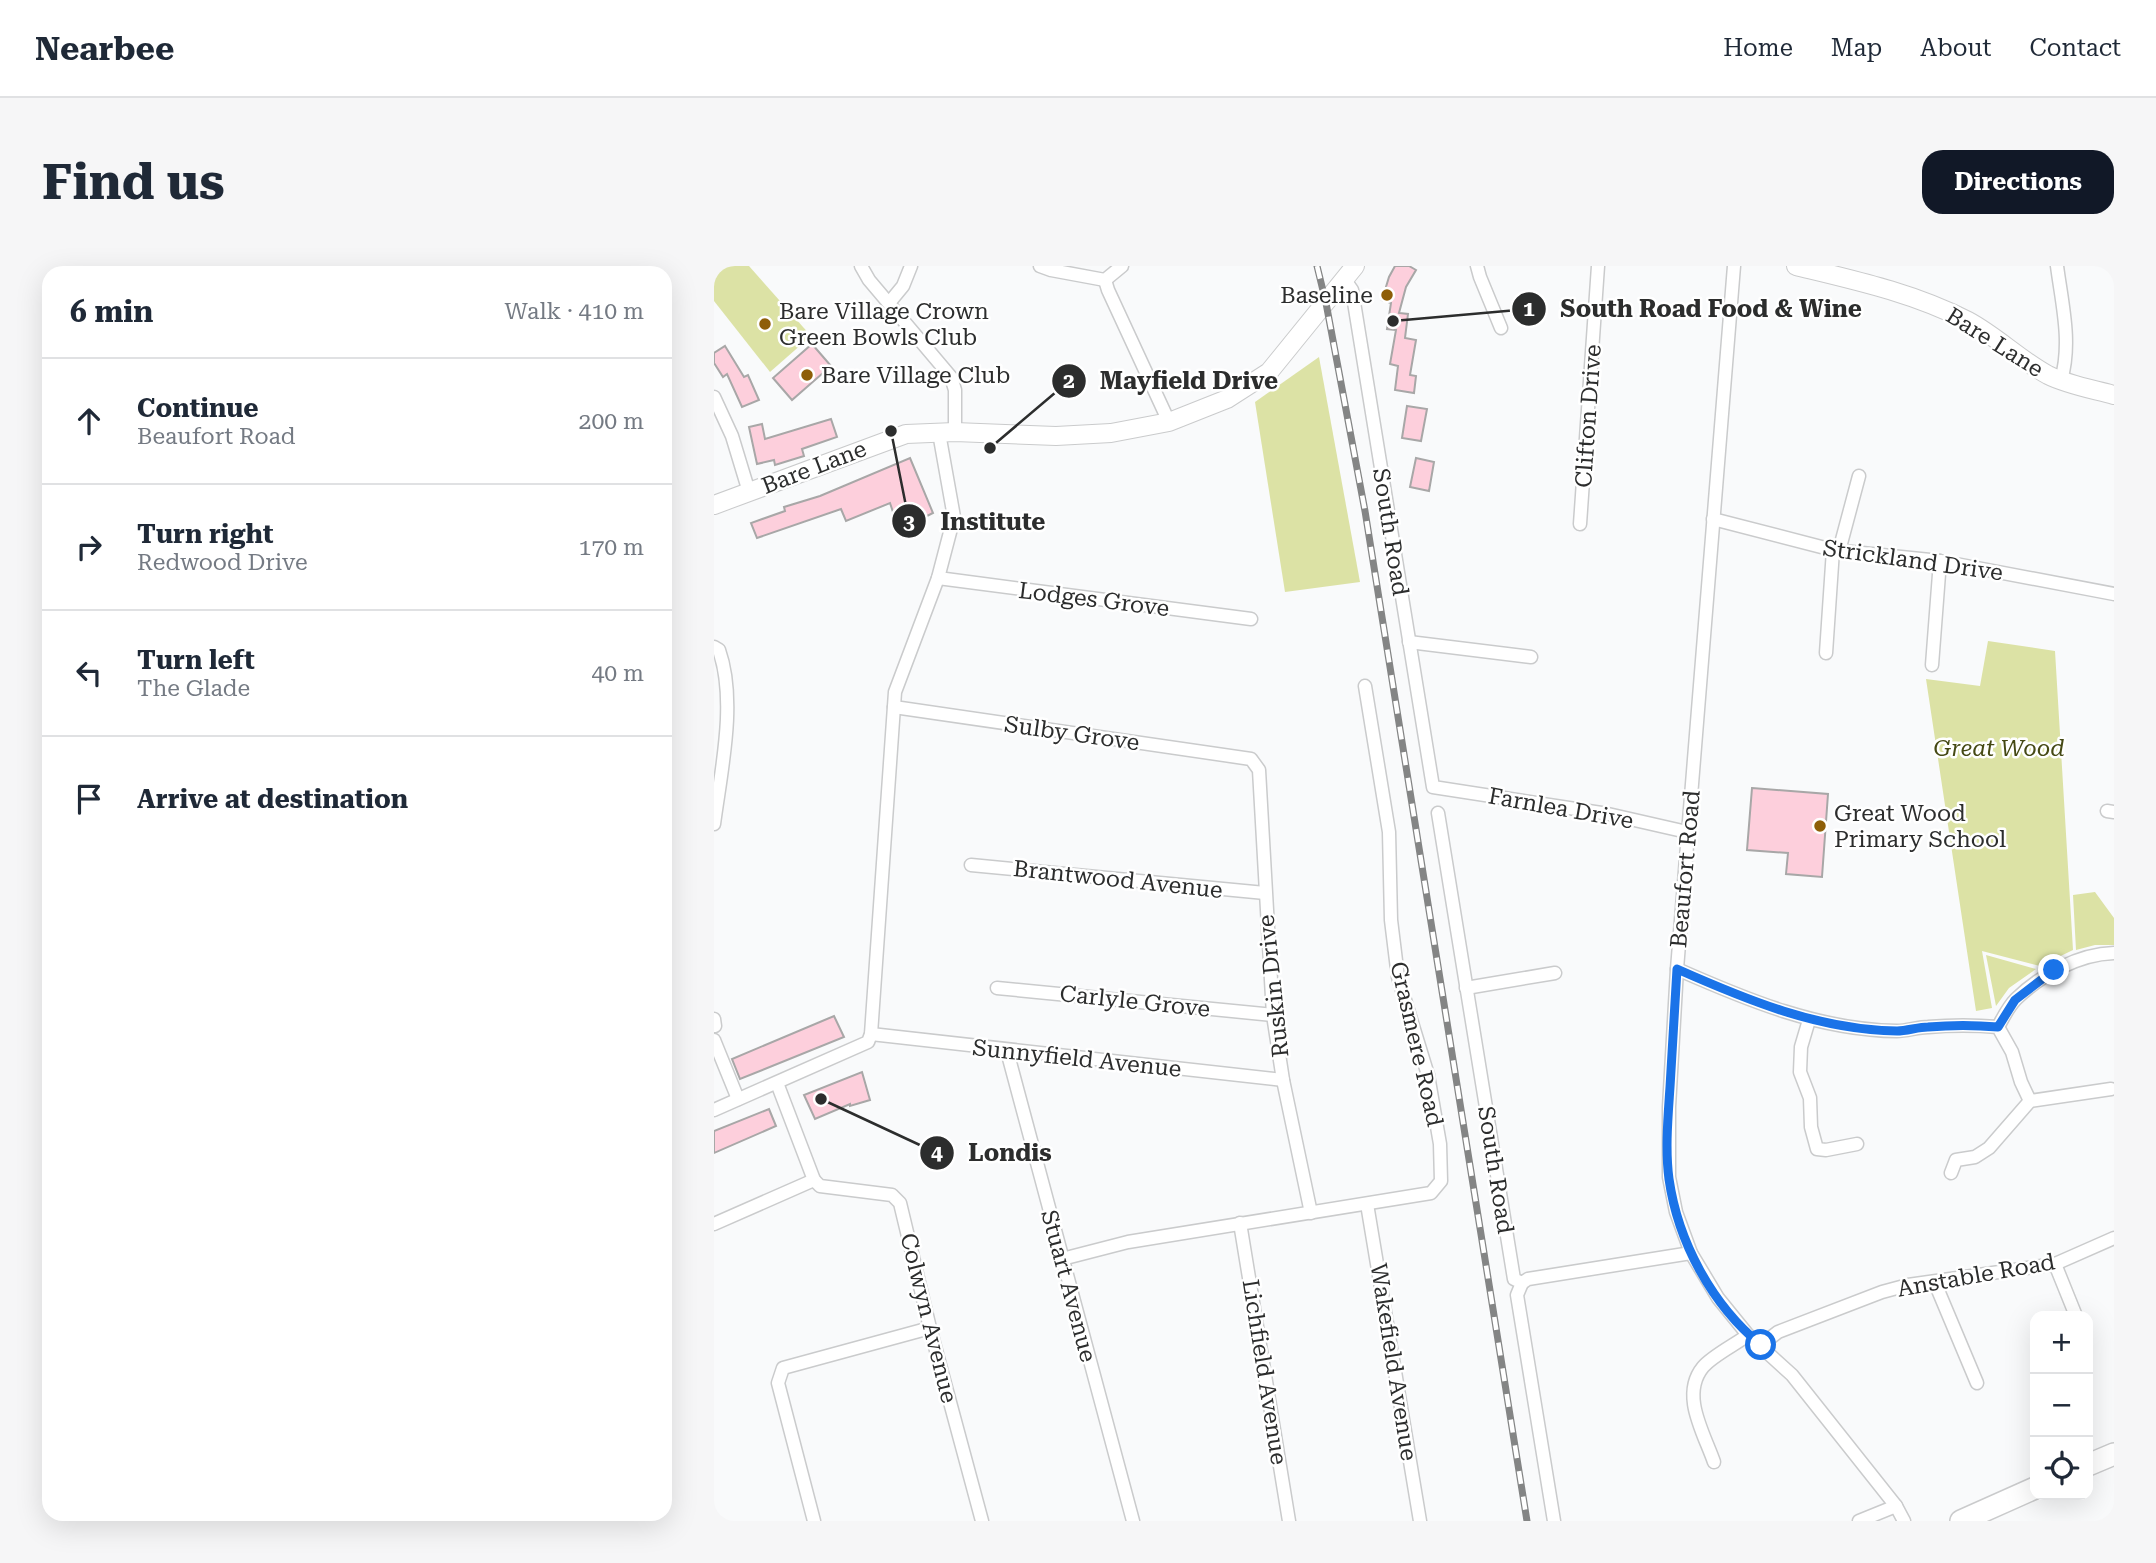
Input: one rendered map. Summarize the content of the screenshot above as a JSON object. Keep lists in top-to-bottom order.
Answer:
{
  "streets": {
    "main road": ["Bare Lane"],
    "street": [
      "Clifton Drive",
      "South Road",
      "Strickland Drive",
      "Lodges Grove",
      "Sulby Grove",
      "Farnlea Drive",
      "Beaufort Road",
      "Brantwood Avenue",
      "Ruskin Drive",
      "Carlyle Grove",
      "Grasmere Road",
      "Sunnyfield Avenue",
      "Anstable Road",
      "Stuart Avenue",
      "Colwyn Avenue",
      "Wakefield Avenue",
      "Lichfield Avenue"
    ]
  },
  "crossings": [
    ["Bare Lane", "South Road"],
    ["South Road", "Farnlea Drive"],
    ["Strickland Drive", "Beaufort Road"],
    ["Sulby Grove", "Ruskin Drive"],
    ["Farnlea Drive", "Beaufort Road"],
    ["Beaufort Road", "Anstable Road"],
    ["Brantwood Avenue", "Ruskin Drive"],
    ["Ruskin Drive", "Carlyle Grove"],
    ["Ruskin Drive", "Grasmere Road"],
    ["Ruskin Drive", "Sunnyfield Avenue"],
    ["Grasmere Road", "Stuart Avenue"],
    ["Grasmere Road", "Wakefield Avenue"],
    ["Grasmere Road", "Lichfield Avenue"],
    ["Sunnyfield Avenue", "Stuart Avenue"]
  ],
  "parks": ["Great Wood"],
  "places": [
    "Baseline",
    "South Road Food & Wine",
    "Bare Village Crown Green Bowls Club",
    "Bare Village Club",
    "Institute",
    "Mayfield Drive",
    "Great Wood Primary School",
    "Londis"
  ],
  "page": {
    "header": "Nearbee",
    "nav": [
      "Home",
      "Map",
      "About",
      "Contact"
    ],
    "buttons": "Directions",
    "title": "Find us",
    "heading": ["6 min", "Walk · 410 m"],
    "list": [
      ["Continue", "Beaufort Road", "200 m"],
      ["Turn right", "Redwood Drive", "170 m"],
      ["Turn left", "The Glade", "40 m"],
      "Arrive at destination"
    ],
    "map_buttons": ["+", "−"]
  }
}
